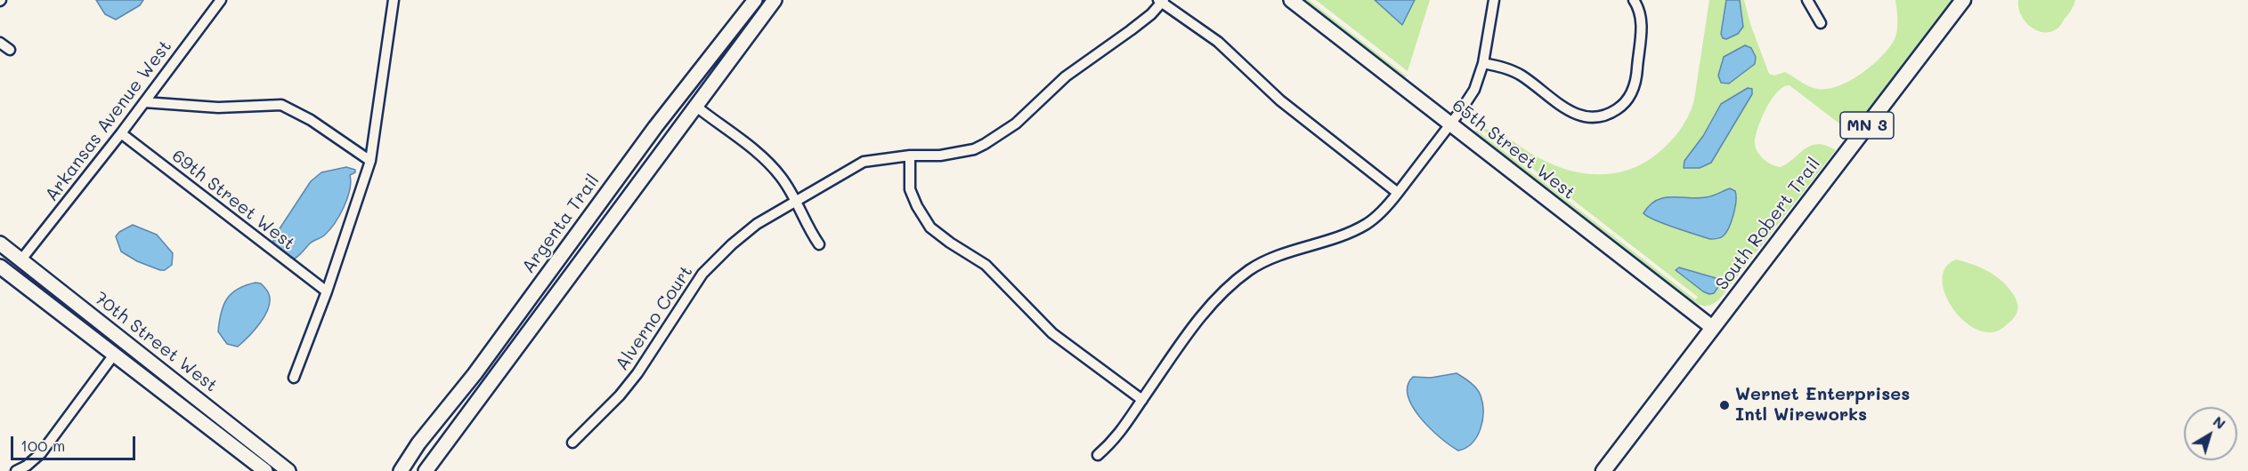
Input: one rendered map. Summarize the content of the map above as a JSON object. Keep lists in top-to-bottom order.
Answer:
{
  "streets": {
    "main road": ["MN 3", "South Robert Trail"],
    "street": [
      "Arkansas Avenue West",
      "65th Street West",
      "69th Street West",
      "Argenta Trail",
      "Alverno Court",
      "70th Street West"
    ]
  },
  "crossings": [
    ["Arkansas Avenue West", "69th Street West"],
    ["Arkansas Avenue West", "70th Street West"],
    ["65th Street West", "South Robert Trail"]
  ],
  "places": ["Wernet Enterprises Intl Wireworks"],
  "scale_bar": "100 m",
  "north": "top right"
}
